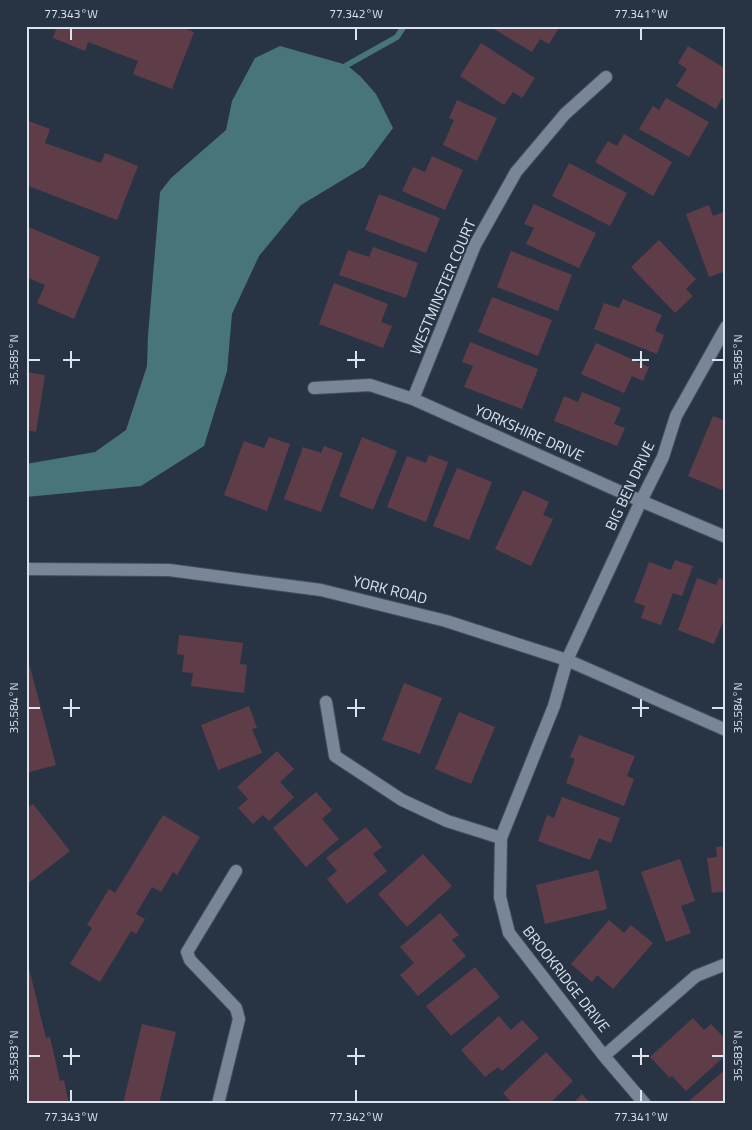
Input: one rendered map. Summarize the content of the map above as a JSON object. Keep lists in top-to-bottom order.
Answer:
{
  "streets": {
    "street": [
      "WESTMINSTER COURT",
      "YORKSHIRE DRIVE",
      "BIG BEN DRIVE",
      "YORK ROAD",
      "BROOKRIDGE DRIVE"
    ]
  },
  "crossings": [
    ["WESTMINSTER COURT", "YORKSHIRE DRIVE"],
    ["YORKSHIRE DRIVE", "BIG BEN DRIVE"],
    ["BIG BEN DRIVE", "YORK ROAD"],
    ["BIG BEN DRIVE", "BROOKRIDGE DRIVE"],
    ["YORK ROAD", "BROOKRIDGE DRIVE"]
  ],
  "coordinates": [
    "77.343°W",
    "77.342°W",
    "77.341°W",
    "35.585°N",
    "35.584°N",
    "35.583°N"
  ]
}
